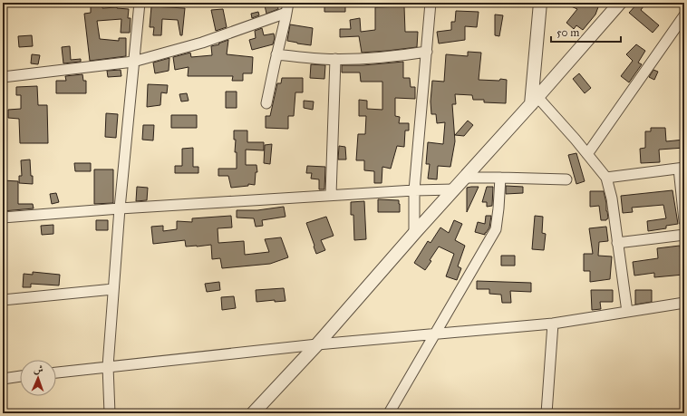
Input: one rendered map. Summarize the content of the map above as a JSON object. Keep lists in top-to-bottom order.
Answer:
{
  "scale_bar": "50 m",
  "north": "top"
}
